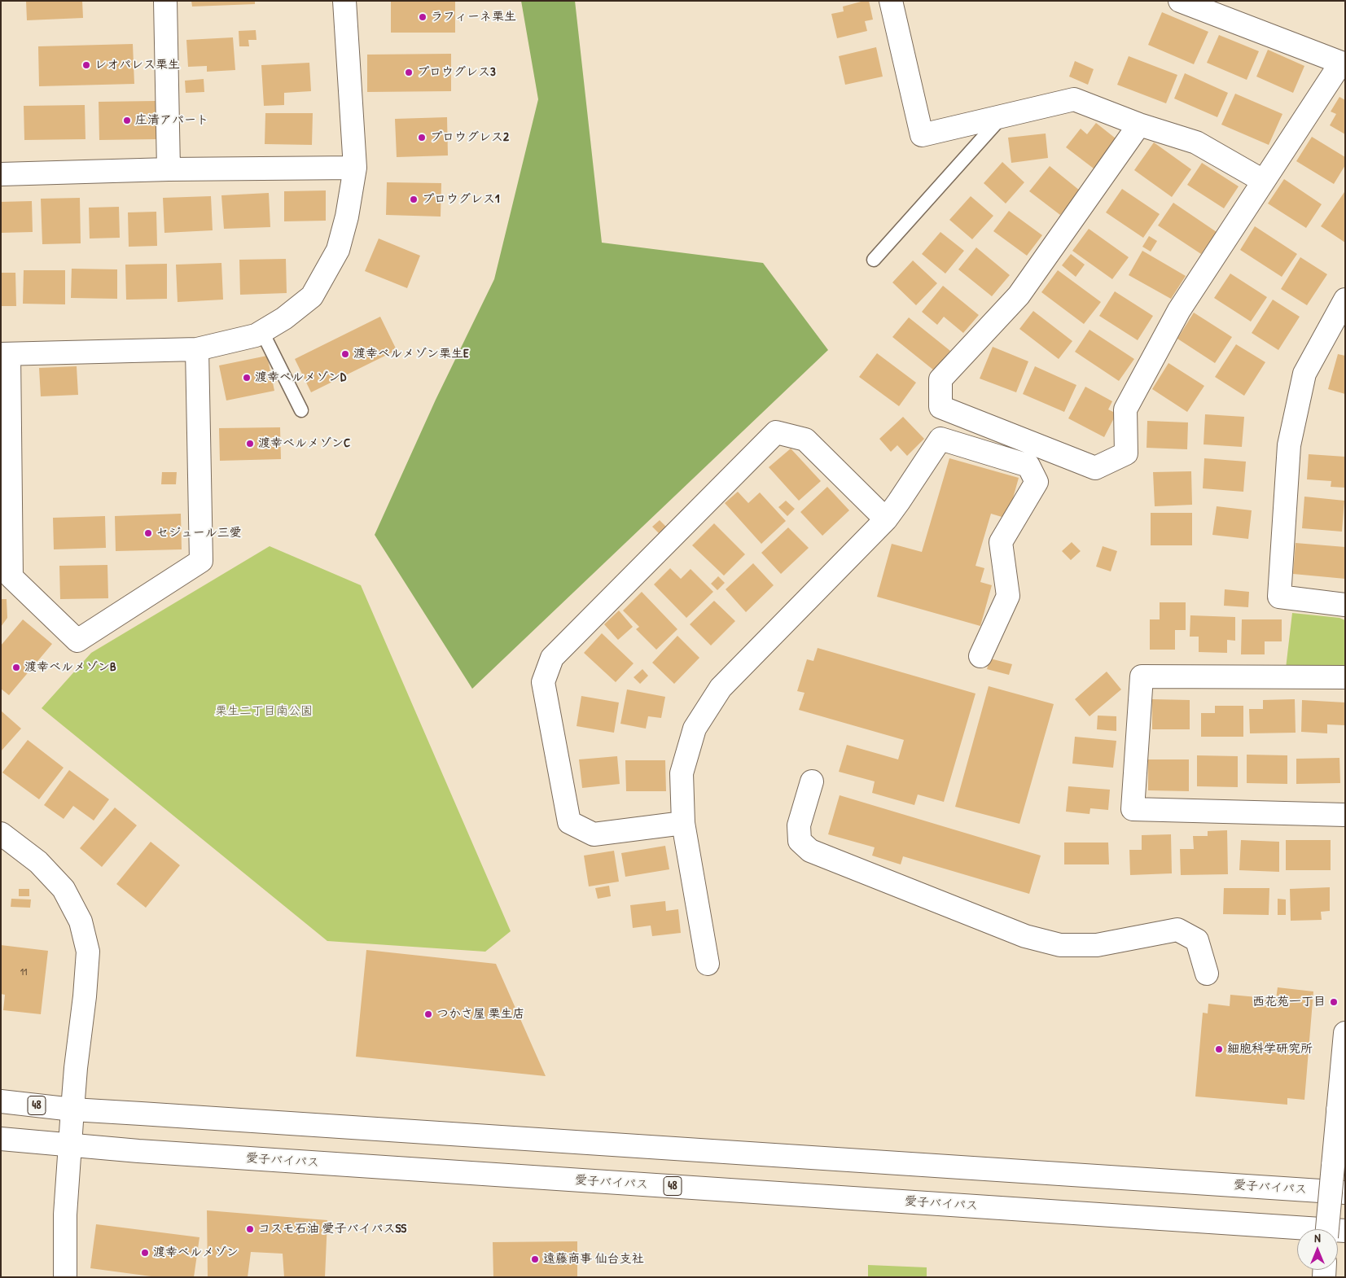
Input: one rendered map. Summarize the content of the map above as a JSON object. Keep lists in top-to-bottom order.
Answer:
{
  "streets": {
    "main road": ["48", "愛子バイパス"]
  },
  "parks": ["栗生二丁目南公園"],
  "places": [
    "ラフィーネ栗生",
    "レオパレス栗生",
    "プロウグレス3",
    "庄清アパート",
    "プロウグレス2",
    "プロウグレス1",
    "渡幸ベルメゾン栗生E",
    "渡幸ベルメゾンD",
    "渡幸ベルメゾンC",
    "セジュール三愛",
    "渡幸ベルメゾンB",
    "西花苑一丁目",
    "つかさ屋 栗生店",
    "細胞科学研究所",
    "コスモ石油 愛子バイパスSS",
    "渡幸ベルメゾン",
    "遠藤商事 仙台支社"
  ],
  "house_numbers": ["11"],
  "north": "top"
}
